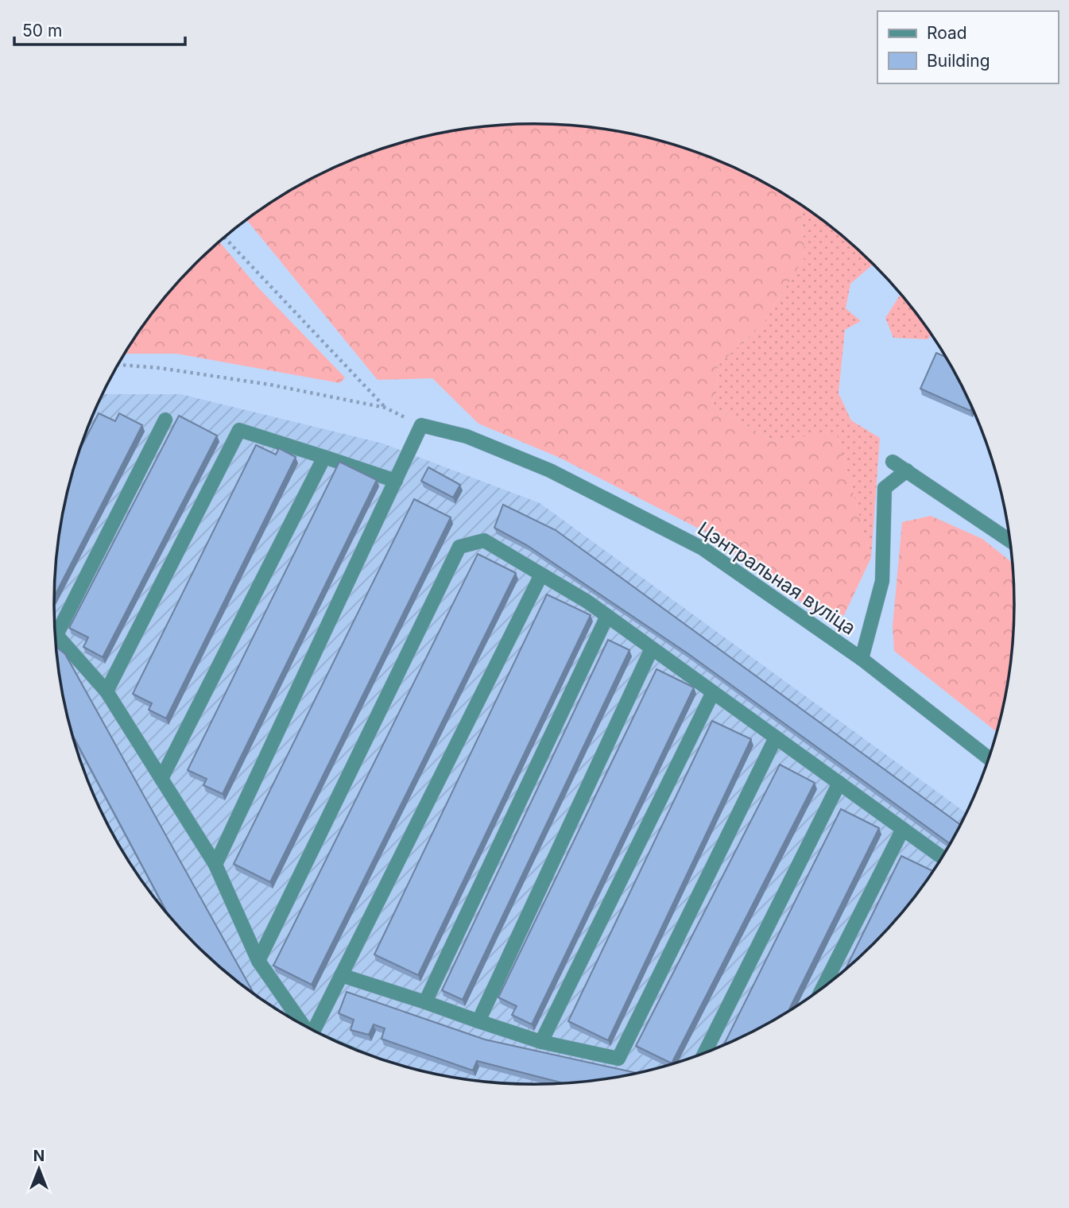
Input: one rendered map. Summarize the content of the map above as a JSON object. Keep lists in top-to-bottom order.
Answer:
{
  "streets": {
    "street": ["Цэнтральная вуліца"]
  },
  "legend": ["Road", "Building"],
  "scale_bar": "50 m",
  "north": "top"
}
